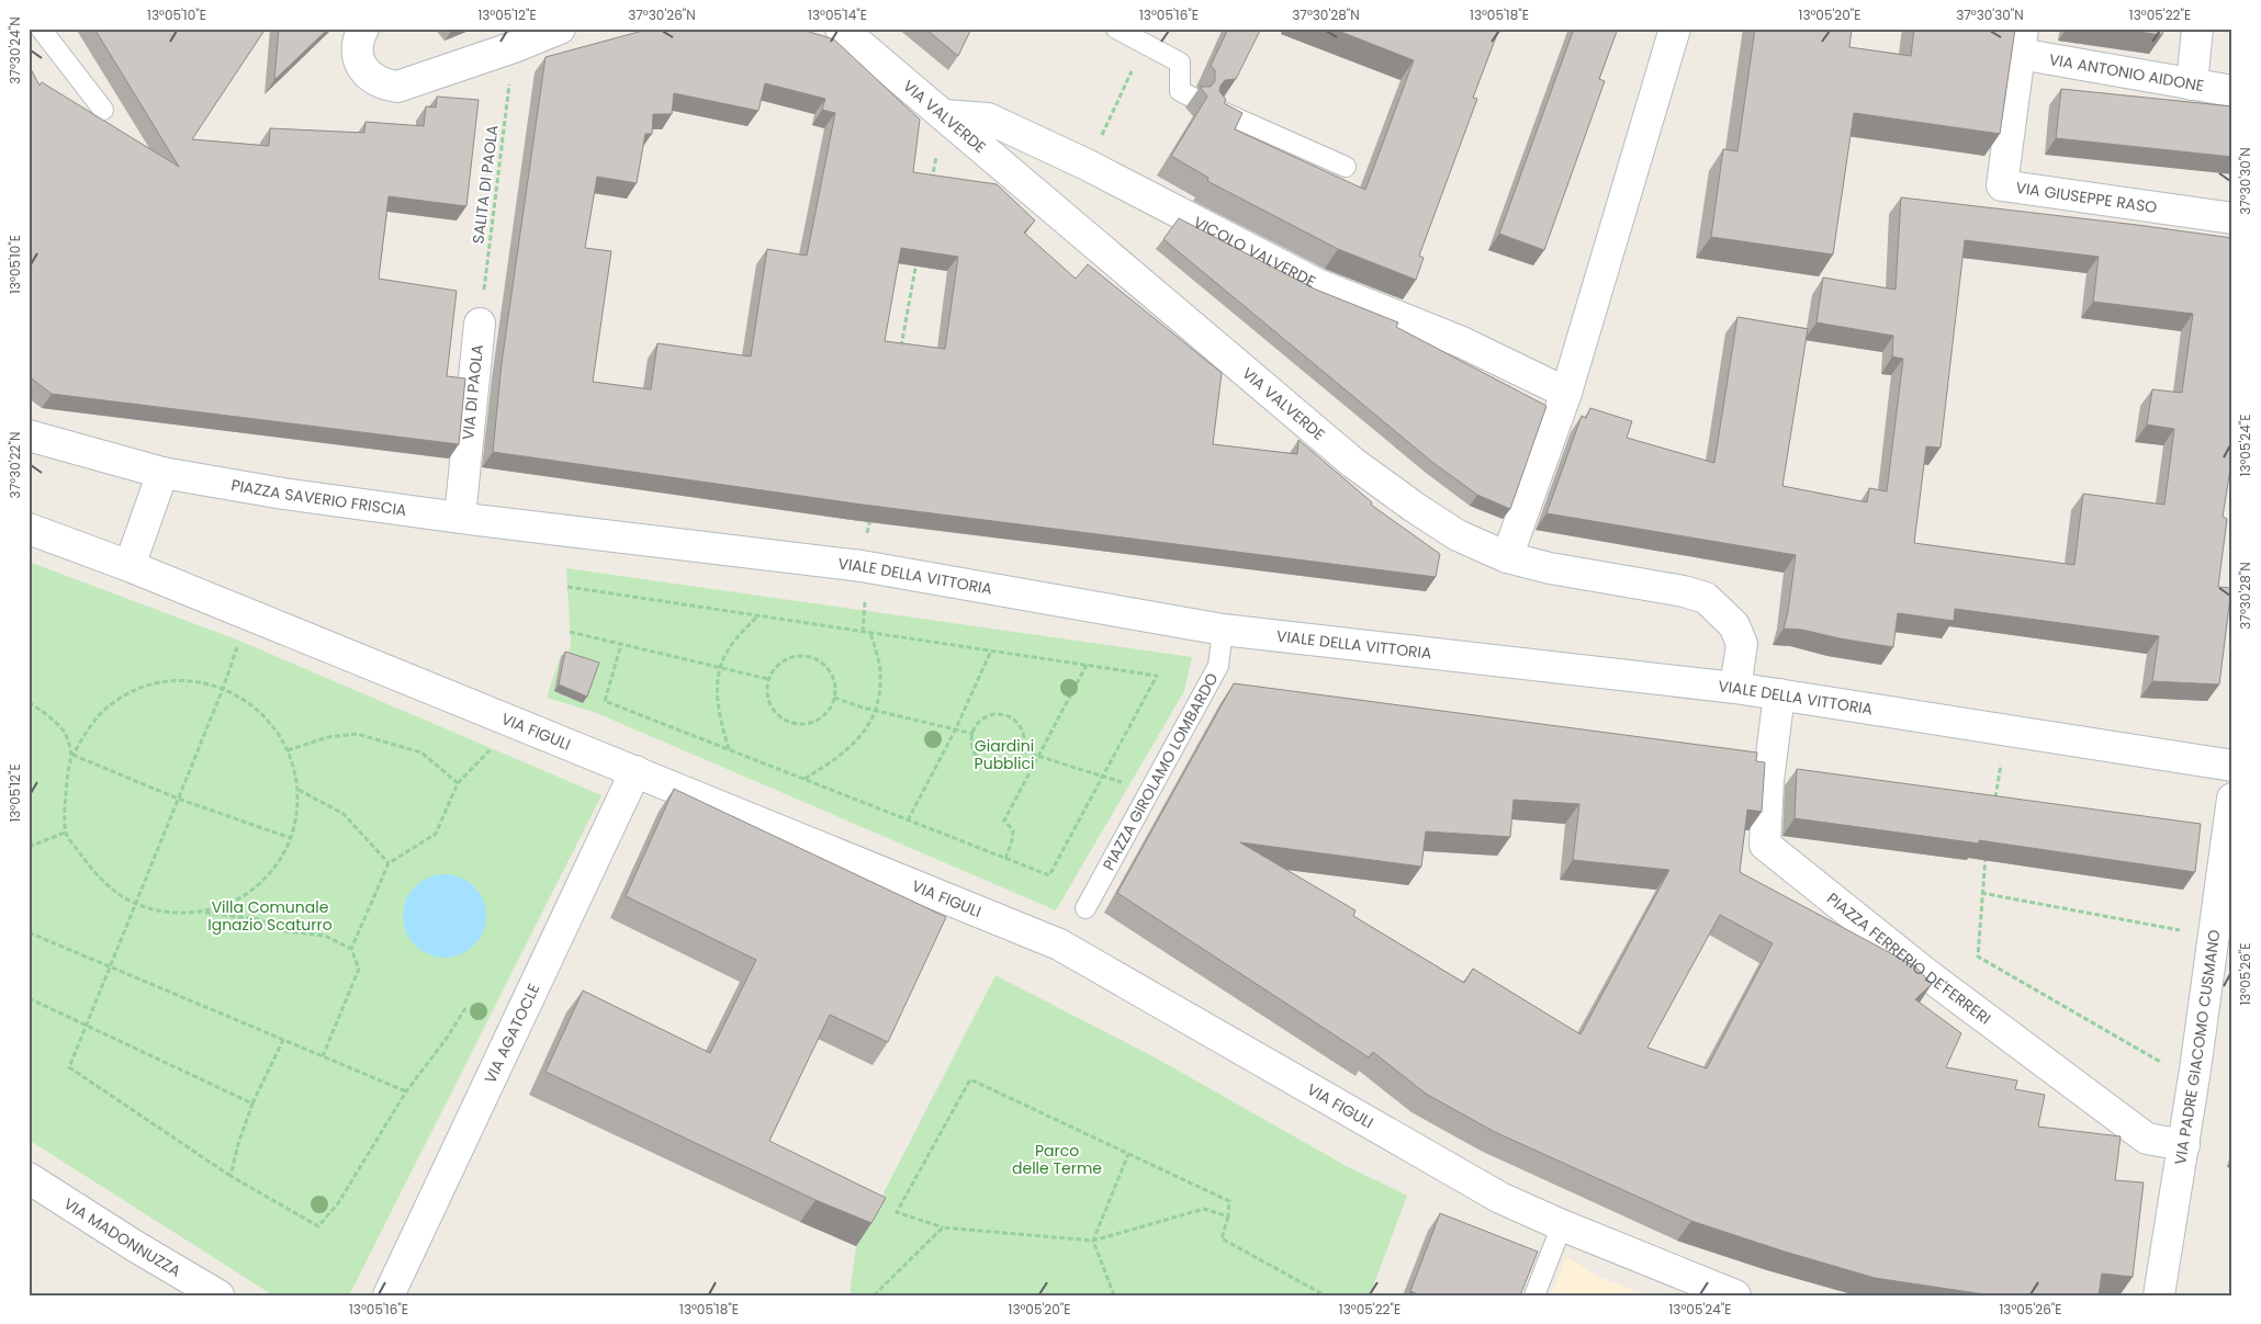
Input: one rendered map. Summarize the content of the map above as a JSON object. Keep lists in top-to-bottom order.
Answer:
{
  "streets": {
    "street": [
      "VIA ANTONIO AIDONE",
      "VIA VALVERDE",
      "VIA GIUSEPPE RASO",
      "VICOLO VALVERDE",
      "VIA DI PAOLA",
      "PIAZZA SAVERIO FRISCIA",
      "VIALE DELLA VITTORIA",
      "VIA FIGULI",
      "PIAZZA FERRERIO DE'FERRERI",
      "VIA AGATOCLE",
      "VIA PADRE GIACOMO CUSMANO",
      "VIA MADONNUZZA"
    ],
    "lane": ["PIAZZA GIROLAMO LOMBARDO"],
    "path": ["SALITA DI PAOLA"]
  },
  "crossings": [
    ["VIA ANTONIO AIDONE", "VIA GIUSEPPE RASO"],
    ["VIA VALVERDE", "VICOLO VALVERDE"],
    ["VIA VALVERDE", "VIALE DELLA VITTORIA"],
    ["SALITA DI PAOLA", "VIA DI PAOLA"],
    ["VIA DI PAOLA", "PIAZZA SAVERIO FRISCIA"],
    ["VIA DI PAOLA", "VIALE DELLA VITTORIA"],
    ["PIAZZA SAVERIO FRISCIA", "VIALE DELLA VITTORIA"],
    ["VIALE DELLA VITTORIA", "PIAZZA GIROLAMO LOMBARDO"],
    ["VIALE DELLA VITTORIA", "PIAZZA FERRERIO DE'FERRERI"],
    ["VIA FIGULI", "VIA AGATOCLE"],
    ["PIAZZA FERRERIO DE'FERRERI", "VIA PADRE GIACOMO CUSMANO"]
  ],
  "parks": ["Giardini Pubblici", "Villa Comunale Ignazio Scaturro", "Parco delle Terme"],
  "coordinates": [
    "13°05'10\"E",
    "13°05'12\"E",
    "37°30'26\"N",
    "13°05'14\"E",
    "13°05'16\"E",
    "37°30'28\"N",
    "13°05'18\"E",
    "13°05'20\"E",
    "37°30'30\"N",
    "13°05'22\"E",
    "37°30'24\"N",
    "13°05'24\"E",
    "37°30'22\"N",
    "13°05'26\"E"
  ]
}
